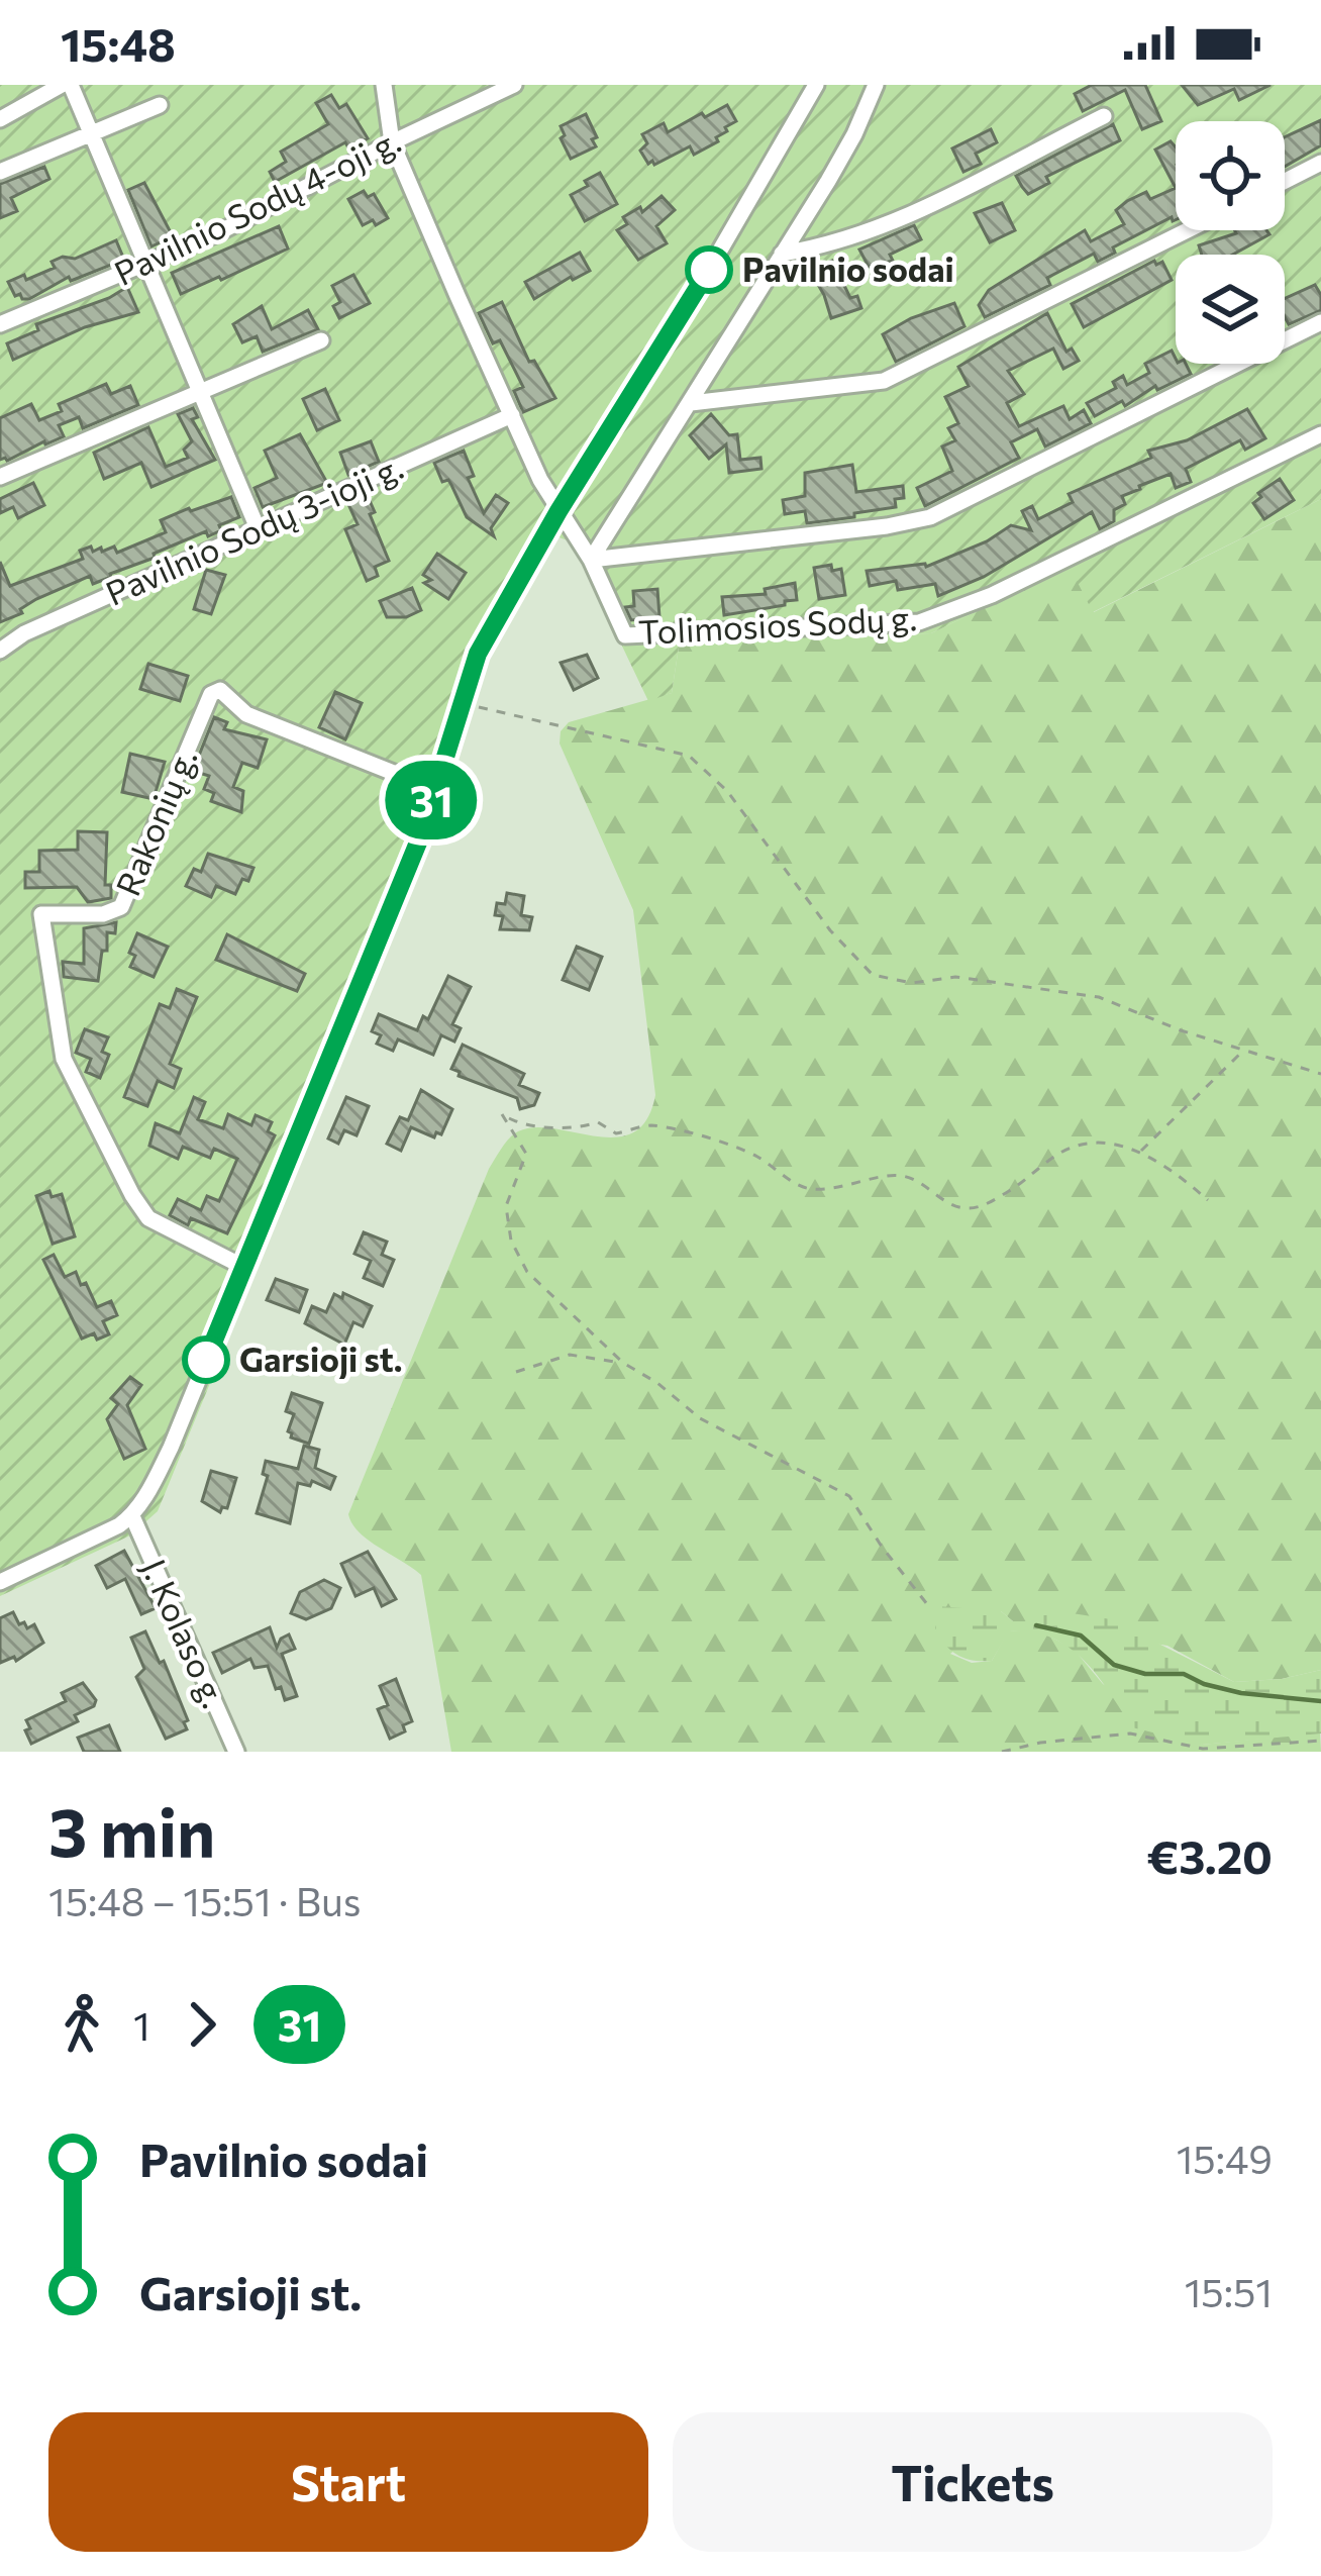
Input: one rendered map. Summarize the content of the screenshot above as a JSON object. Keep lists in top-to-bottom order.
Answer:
{
  "streets": {
    "street": [
      "Pavilnio Sodų 4-oji g.",
      "Pavilnio Sodų 3-ioji g.",
      "Tolimosios Sodų g.",
      "Rakonių g.",
      "J. Kolaso g."
    ]
  },
  "crossings": [
    ["Pavilnio Sodų 4-oji g.", "Tolimosios Sodų g."],
    ["Pavilnio Sodų 3-ioji g.", "Tolimosios Sodų g."]
  ],
  "places": ["Pavilnio sodai", "Garsioji st."],
  "lines": ["bus line 31"],
  "page": {
    "status": "15:48",
    "on_map": "31",
    "heading": ["3 min", "15:48 – 15:51 · Bus", "€3.20"],
    "legs": ["1", "31"],
    "list": [
      {
        "name": "Pavilnio sodai",
        "value": "15:49"
      },
      {
        "name": "Garsioji st.",
        "value": "15:51"
      }
    ],
    "buttons": ["Start", "Tickets"]
  }
}
